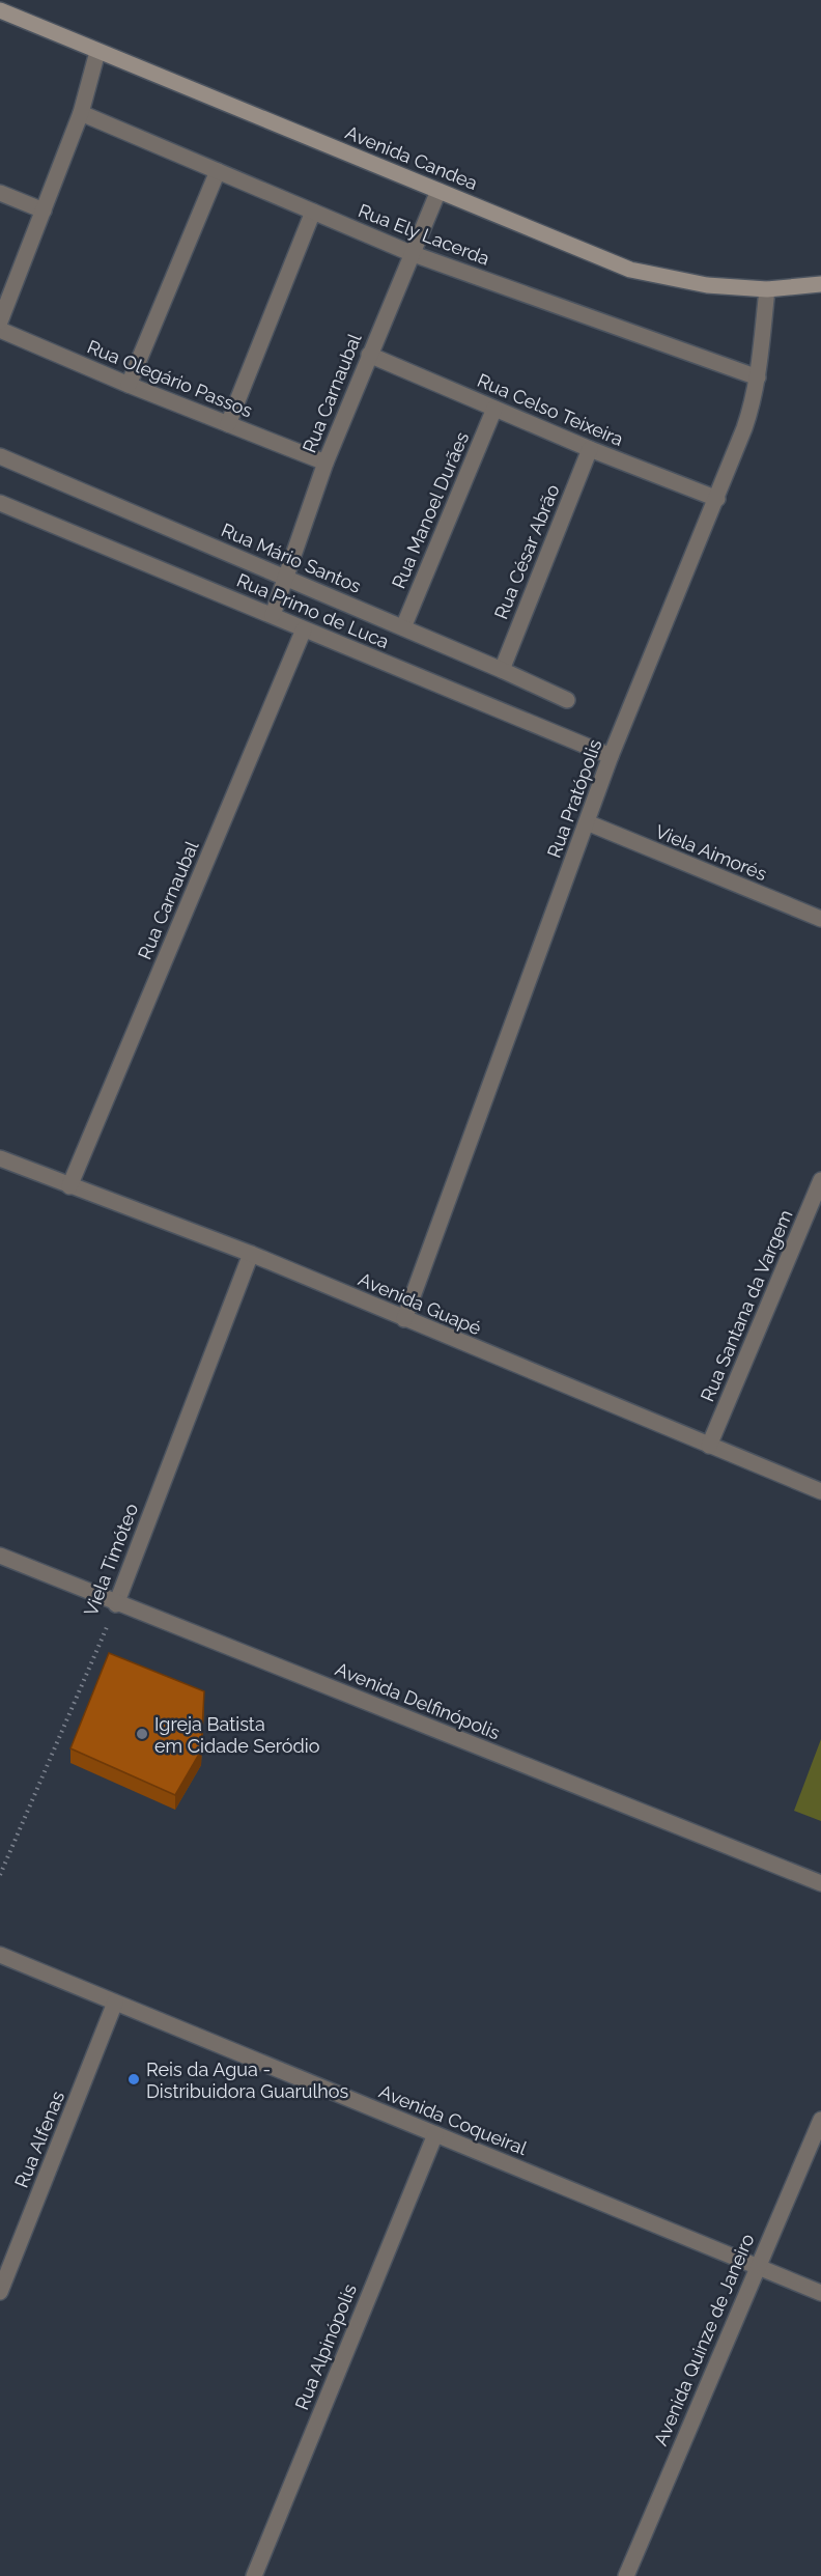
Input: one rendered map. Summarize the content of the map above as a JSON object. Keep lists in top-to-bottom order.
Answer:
{
  "streets": {
    "main road": ["Avenida Candea"],
    "street": [
      "Rua Ely Lacerda",
      "Rua Olegário Passos",
      "Rua Carnaubal",
      "Rua Celso Teixeira",
      "Rua Manoel Durães",
      "Rua César Abrão",
      "Rua Mário Santos",
      "Rua Primo de Luca",
      "Rua Pratópolis",
      "Viela Aimorés",
      "Avenida Guapé",
      "Rua Santana da Vargem",
      "Viela Timóteo",
      "Avenida Delfinópolis",
      "Avenida Coqueiral",
      "Rua Alfenas",
      "Avenida Quinze de Janeiro",
      "Rua Alpinópolis"
    ]
  },
  "crossings": [
    ["Avenida Candea", "Rua Carnaubal"],
    ["Avenida Candea", "Rua Pratópolis"],
    ["Rua Ely Lacerda", "Rua Carnaubal"],
    ["Rua Ely Lacerda", "Rua Pratópolis"],
    ["Rua Olegário Passos", "Rua Carnaubal"],
    ["Rua Carnaubal", "Rua Celso Teixeira"],
    ["Rua Carnaubal", "Rua Mário Santos"],
    ["Rua Carnaubal", "Rua Primo de Luca"],
    ["Rua Carnaubal", "Avenida Guapé"],
    ["Rua Celso Teixeira", "Rua Manoel Durães"],
    ["Rua Celso Teixeira", "Rua César Abrão"],
    ["Rua Celso Teixeira", "Rua Pratópolis"],
    ["Rua Manoel Durães", "Rua Mário Santos"],
    ["Rua César Abrão", "Rua Mário Santos"],
    ["Rua Primo de Luca", "Rua Pratópolis"],
    ["Rua Pratópolis", "Viela Aimorés"],
    ["Rua Pratópolis", "Avenida Guapé"],
    ["Avenida Guapé", "Rua Santana da Vargem"],
    ["Avenida Guapé", "Viela Timóteo"],
    ["Viela Timóteo", "Avenida Delfinópolis"],
    ["Avenida Coqueiral", "Rua Alfenas"],
    ["Avenida Coqueiral", "Avenida Quinze de Janeiro"],
    ["Avenida Coqueiral", "Rua Alpinópolis"]
  ],
  "places": ["Igreja Batista em Cidade Seródio", "Reis da Agua - Distribuidora Guarulhos"]
}
